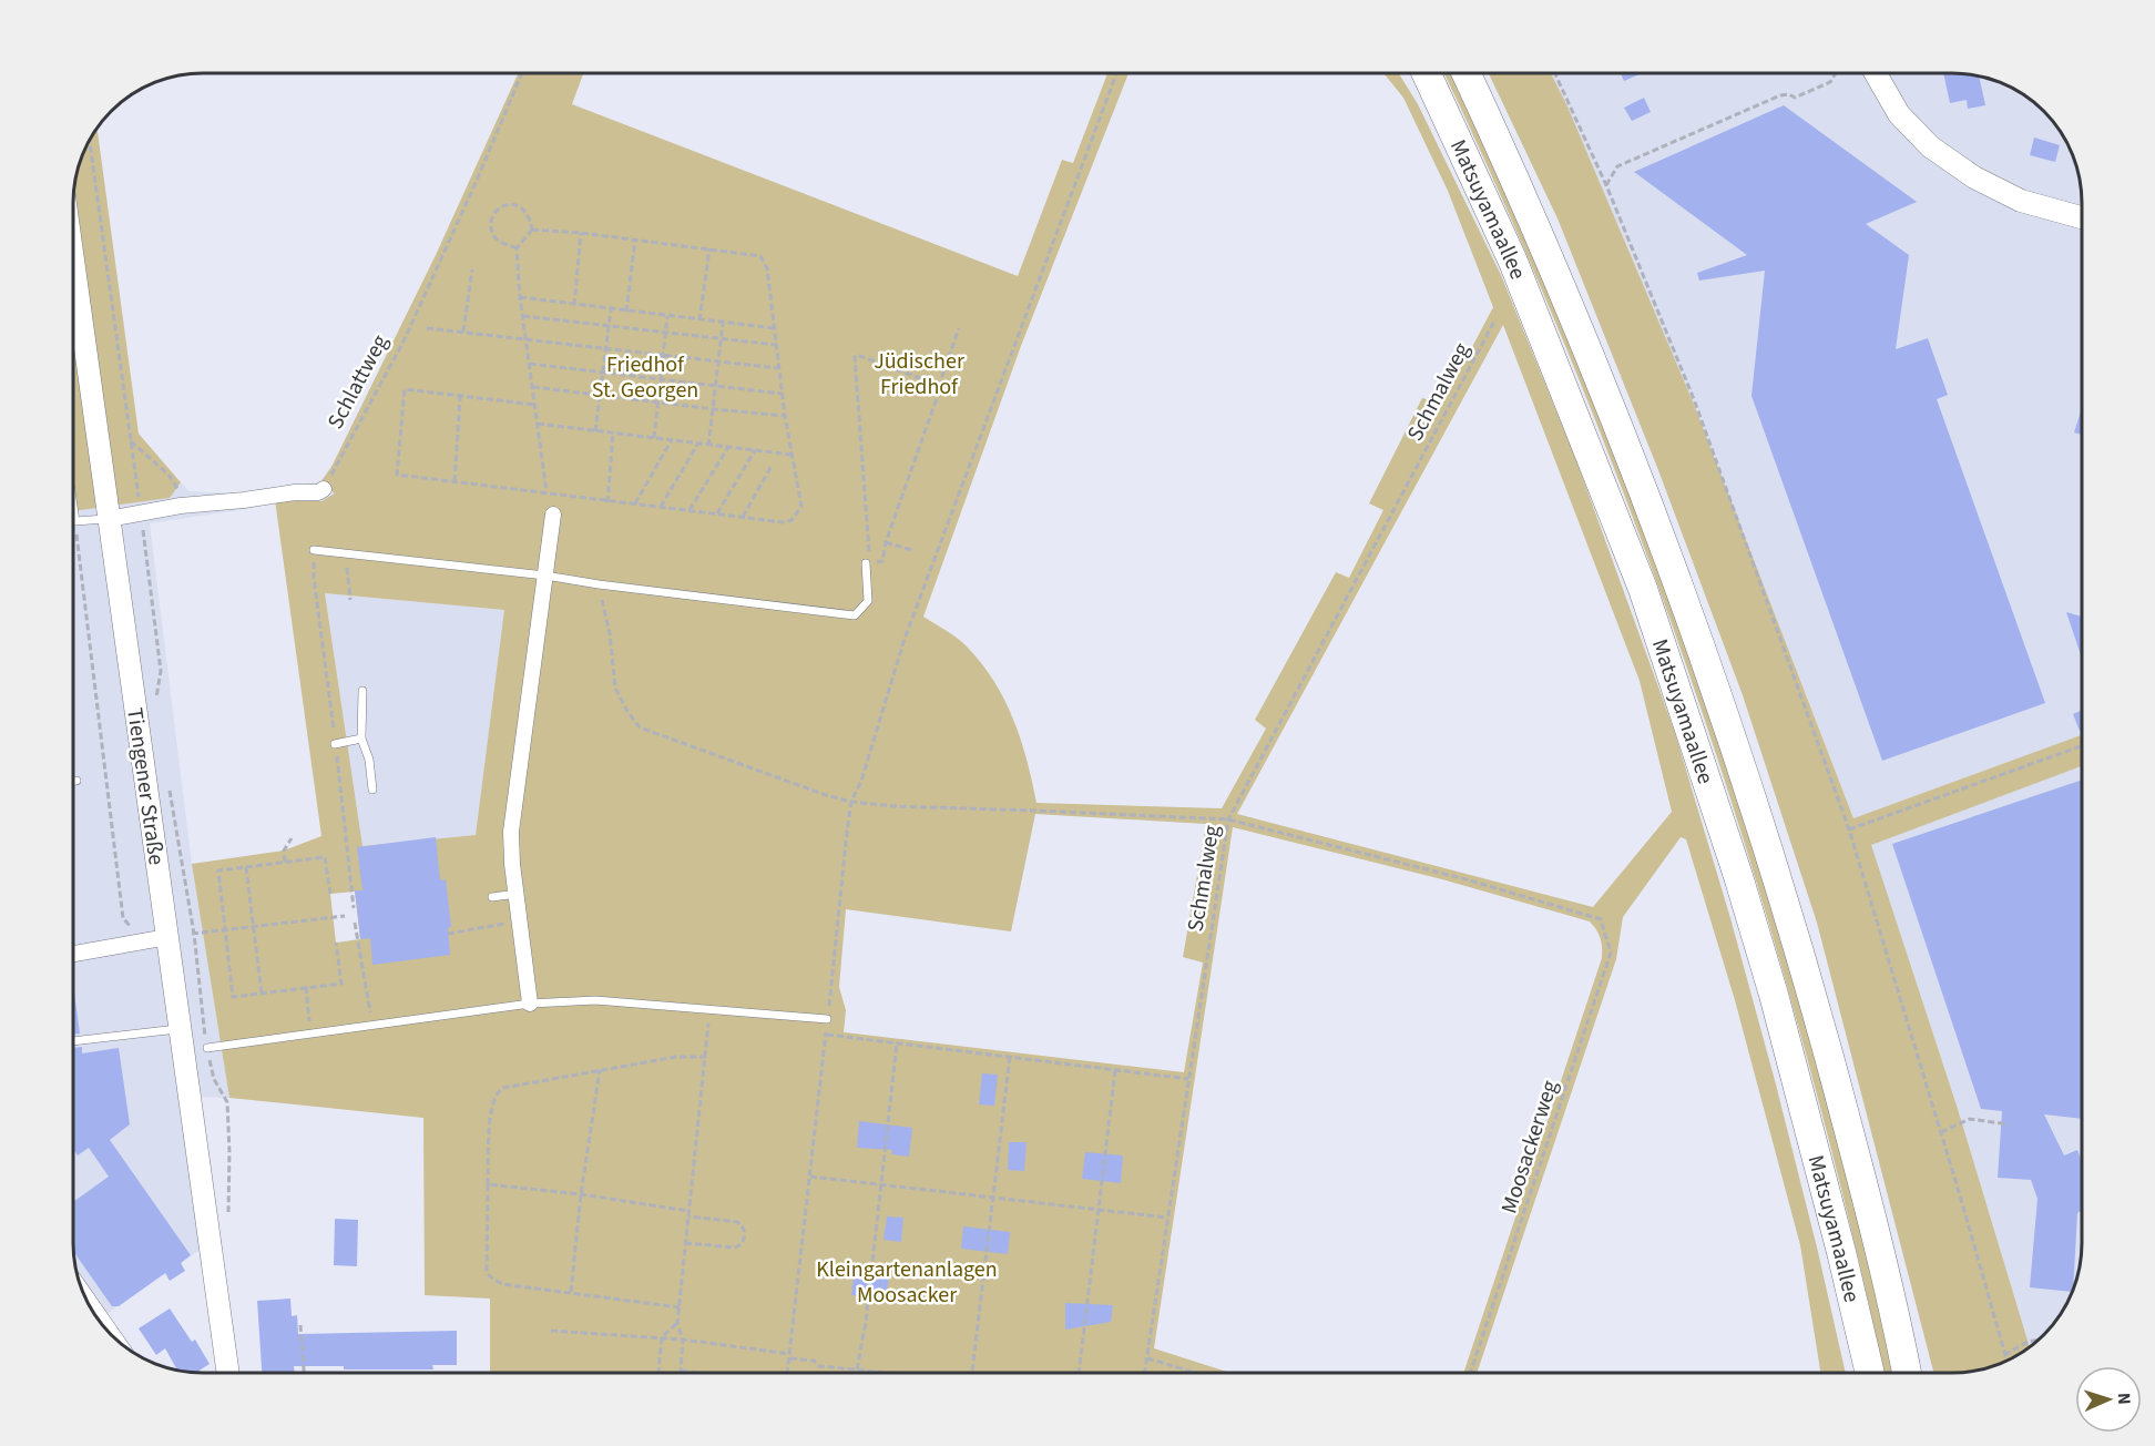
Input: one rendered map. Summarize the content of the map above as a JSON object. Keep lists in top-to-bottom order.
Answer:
{
  "streets": {
    "highway": ["Matsuyamaallee"],
    "street": ["Tiengener Straße"],
    "path": ["Schlattweg", "Schmalweg", "Moosackerweg"]
  },
  "crossings": [
    ["Schmalweg", "Moosackerweg"]
  ],
  "parks": ["Jüdischer Friedhof", "Friedhof St. Georgen", "Kleingartenanlagen Moosacker"],
  "north": "right"
}
